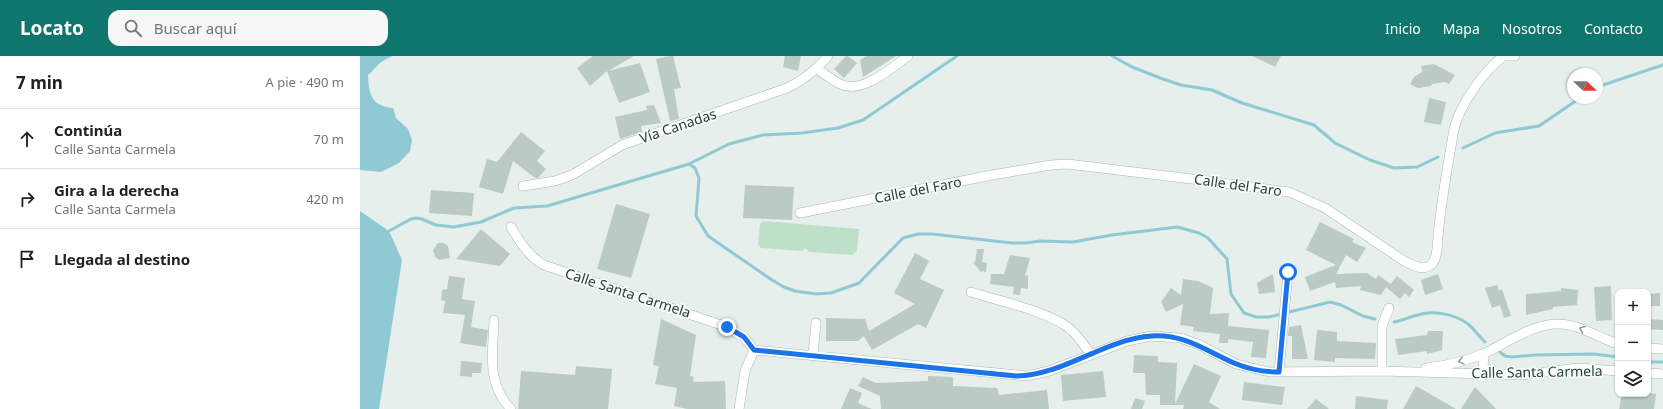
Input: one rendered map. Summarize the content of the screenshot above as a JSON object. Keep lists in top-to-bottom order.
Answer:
{
  "streets": {
    "street": ["Vía Canadas", "Calle del Faro", "Calle Santa Carmela"]
  },
  "north": "right",
  "page": {
    "header": "Locato",
    "search": "Buscar aquí",
    "nav": [
      "Inicio",
      "Mapa",
      "Nosotros",
      "Contacto"
    ],
    "heading": ["7 min", "A pie · 490 m"],
    "list": [
      ["Continúa", "Calle Santa Carmela", "70 m"],
      ["Gira a la derecha", "Calle Santa Carmela", "420 m"],
      "Llegada al destino"
    ],
    "map_buttons": ["+", "−"]
  }
}
